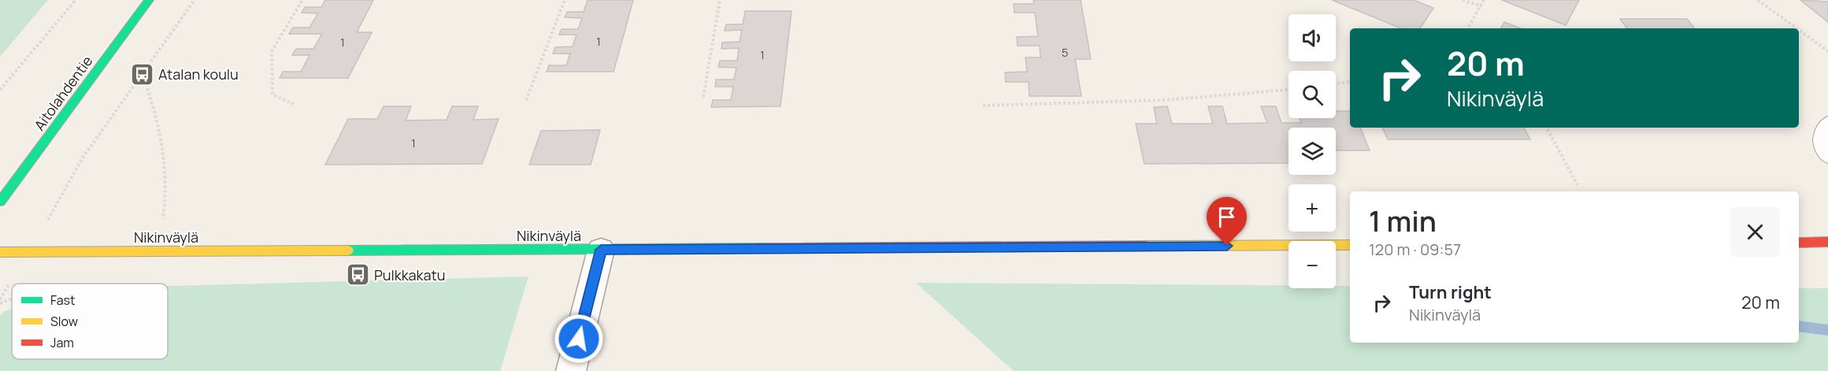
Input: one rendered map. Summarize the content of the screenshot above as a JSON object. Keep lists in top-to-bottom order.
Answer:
{
  "streets": {
    "street": ["Aitolahdentie", "Nikinväylä"]
  },
  "places": {
    "bus stop": ["Atalan koulu", "Pulkkakatu"]
  },
  "house_numbers": [
    "1",
    "1",
    "5",
    "1",
    "1"
  ],
  "legend": ["Fast", "Slow", "Jam"],
  "page": {
    "map_buttons": ["+", "−"],
    "turn": ["20 m", "Nikinväylä"],
    "heading": ["1 min", "120 m · 09:57"],
    "list": [
      {
        "name": "Turn right",
        "note": "Nikinväylä",
        "value": "20 m"
      }
    ]
  }
}
